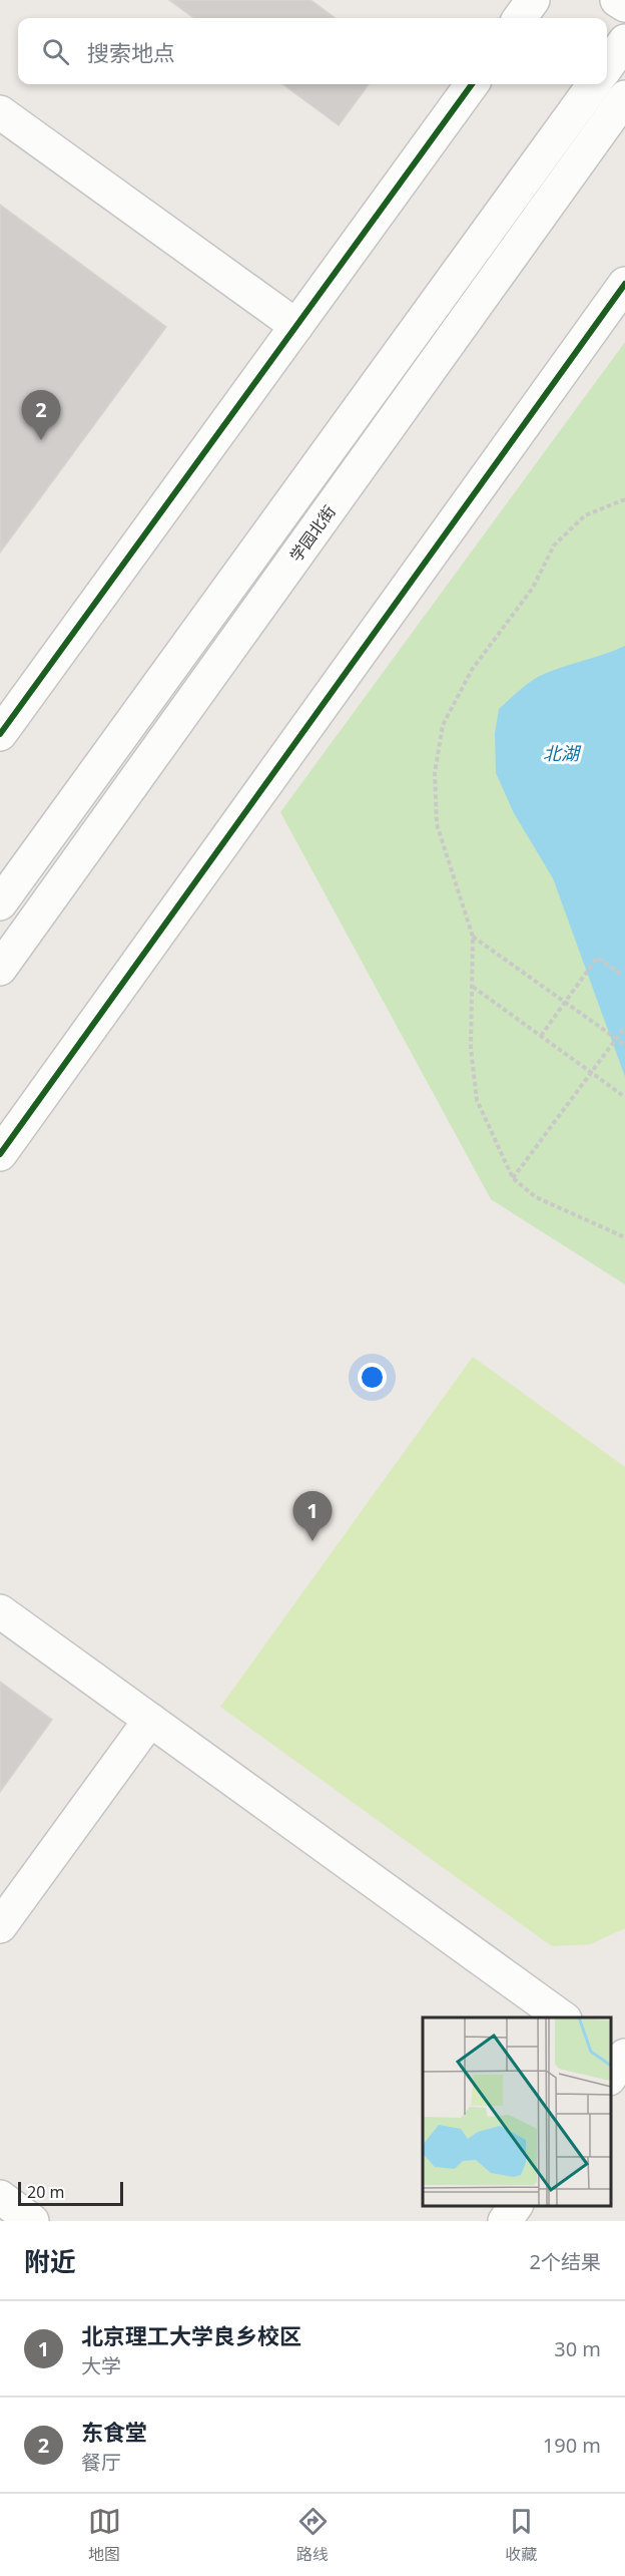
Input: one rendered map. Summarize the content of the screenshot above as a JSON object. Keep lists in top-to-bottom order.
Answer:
{
  "streets": {
    "street": ["学园北街"]
  },
  "water": ["北湖"],
  "scale_bar": "20 m",
  "page": {
    "search": "搜索地点",
    "pins": ["2", "1"],
    "scale": "20 m",
    "heading": ["附近", "2个结果"],
    "list": [
      {
        "mark": "1",
        "name": "北京理工大学良乡校区",
        "note": "大学",
        "value": "30 m"
      },
      {
        "mark": "2",
        "name": "东食堂",
        "note": "餐厅",
        "value": "190 m"
      }
    ],
    "nav": ["地图", "路线", "收藏"]
  }
}
